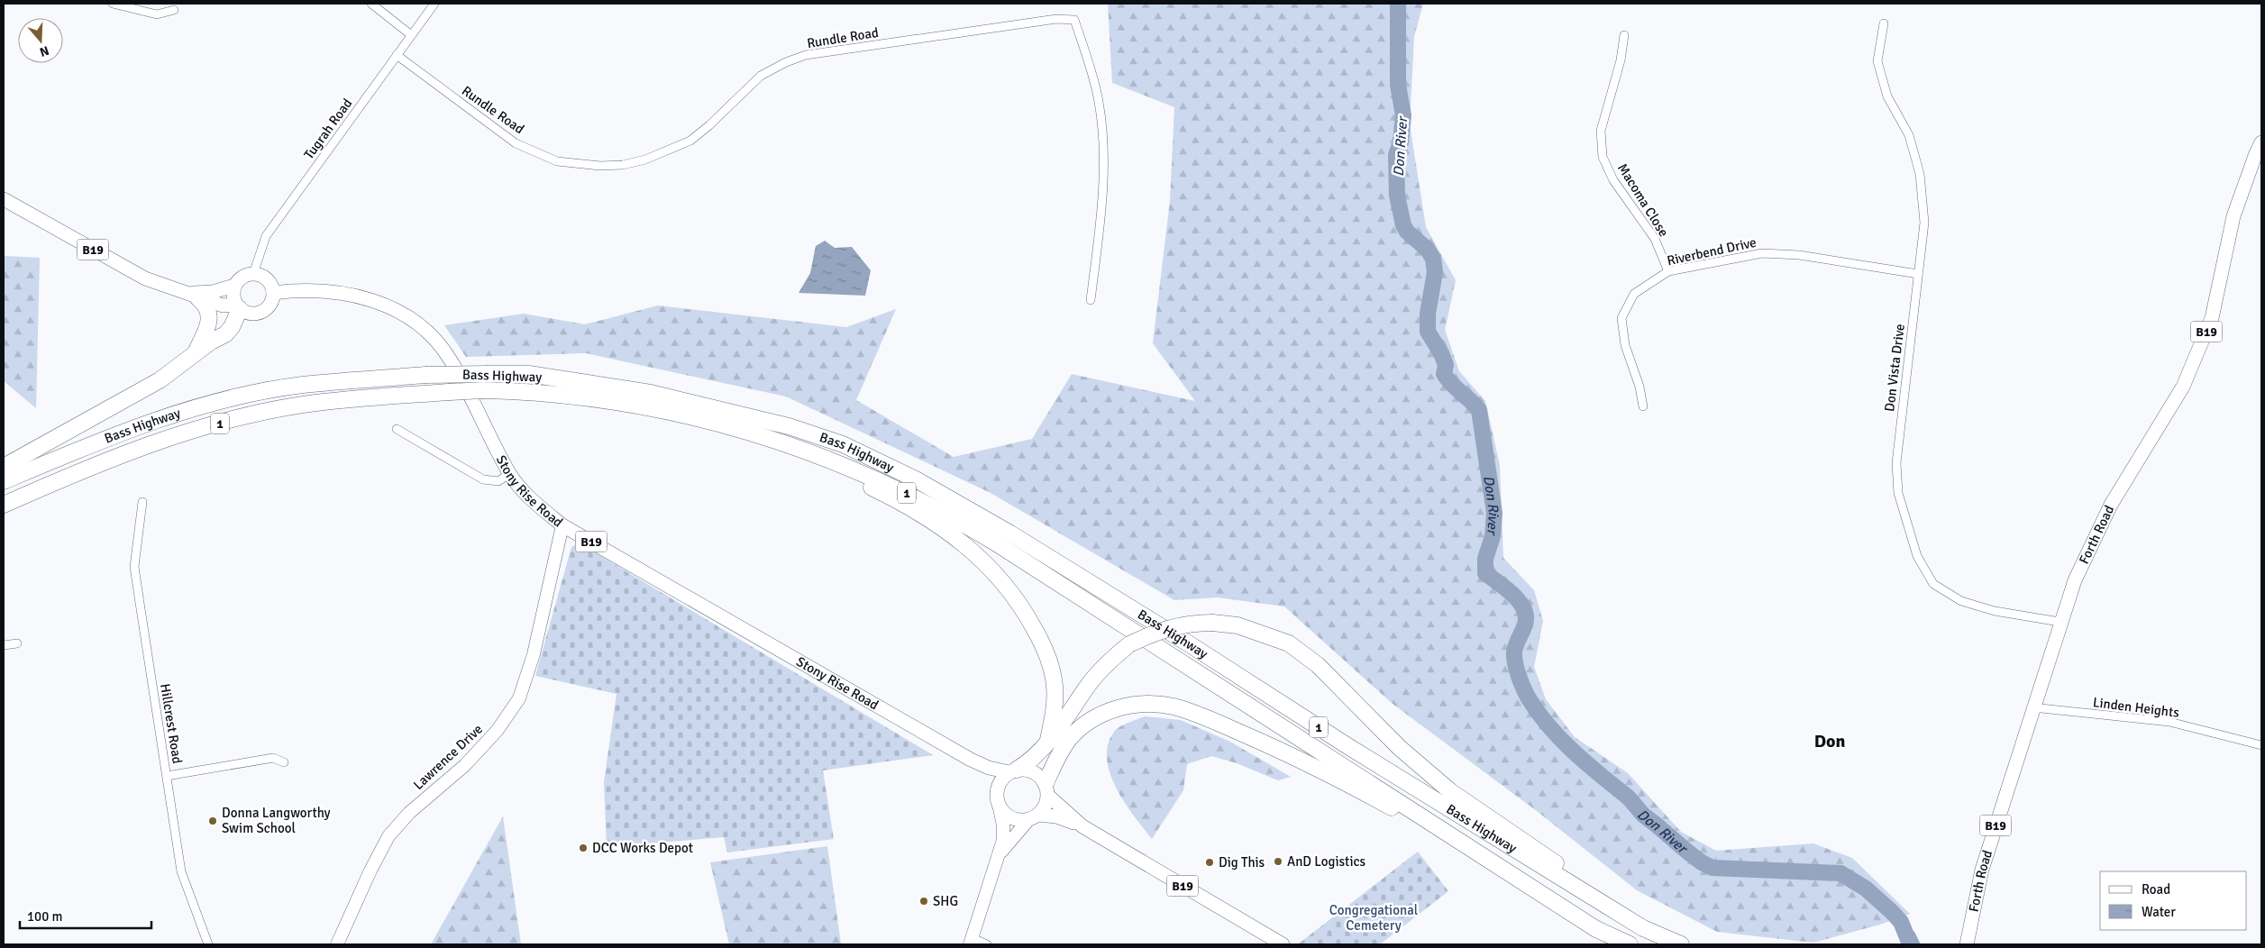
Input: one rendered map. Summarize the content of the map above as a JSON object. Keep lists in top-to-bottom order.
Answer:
{
  "streets": {
    "highway": ["Bass Highway", "1"],
    "main road": ["B19", "Stony Rise Road", "Forth Road"],
    "street": [
      "Rundle Road",
      "Tugrah Road",
      "Macoma Close",
      "Riverbend Drive",
      "Don Vista Drive",
      "Linden Heights",
      "Hillcrest Road",
      "Lawrence Drive"
    ]
  },
  "crossings": [
    ["Rundle Road", "Tugrah Road"],
    ["Tugrah Road", "B19"],
    ["Tugrah Road", "Stony Rise Road"],
    ["Macoma Close", "Riverbend Drive"],
    ["B19", "Stony Rise Road"],
    ["Riverbend Drive", "Don Vista Drive"],
    ["Don Vista Drive", "Forth Road"],
    ["Stony Rise Road", "Lawrence Drive"],
    ["Forth Road", "Linden Heights"]
  ],
  "districts": ["Don"],
  "water": ["Don River"],
  "parks": ["Congregational Cemetery"],
  "places": [
    "Donna Langworthy Swim School",
    "DCC Works Depot",
    "AnD Logistics",
    "Dig This",
    "SHG"
  ],
  "legend": ["Road", "Water"],
  "scale_bar": "100 m",
  "north": "bottom"
}
